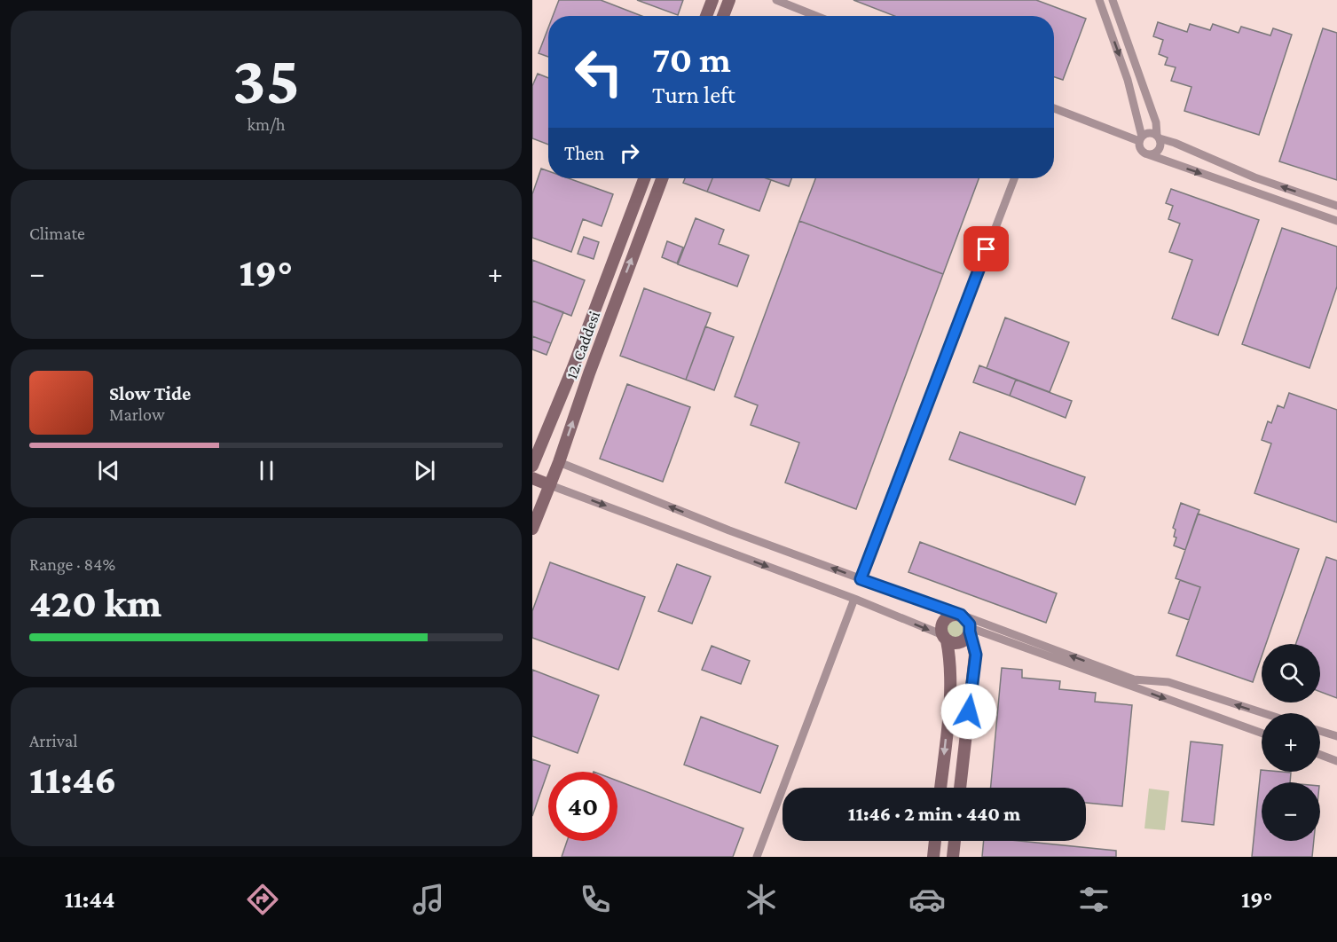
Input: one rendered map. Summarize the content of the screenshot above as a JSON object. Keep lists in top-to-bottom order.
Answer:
{
  "streets": {
    "street": ["12. Caddesi"]
  },
  "page": {
    "tile": [
      ["35", "km/h"],
      "Climate",
      ["Range · 84%", "420 km"],
      ["Arrival", "11:46"]
    ],
    "turn": ["70 m", "Turn left"],
    "then": "Then",
    "heat": ["−", "19°", "+"],
    "song": ["Slow Tide", "Marlow"],
    "map_buttons": ["+", "−"],
    "limit": "40",
    "trip": "11:46 · 2 min · 440 m",
    "tabs": ["11:44", "19°"]
  }
}
